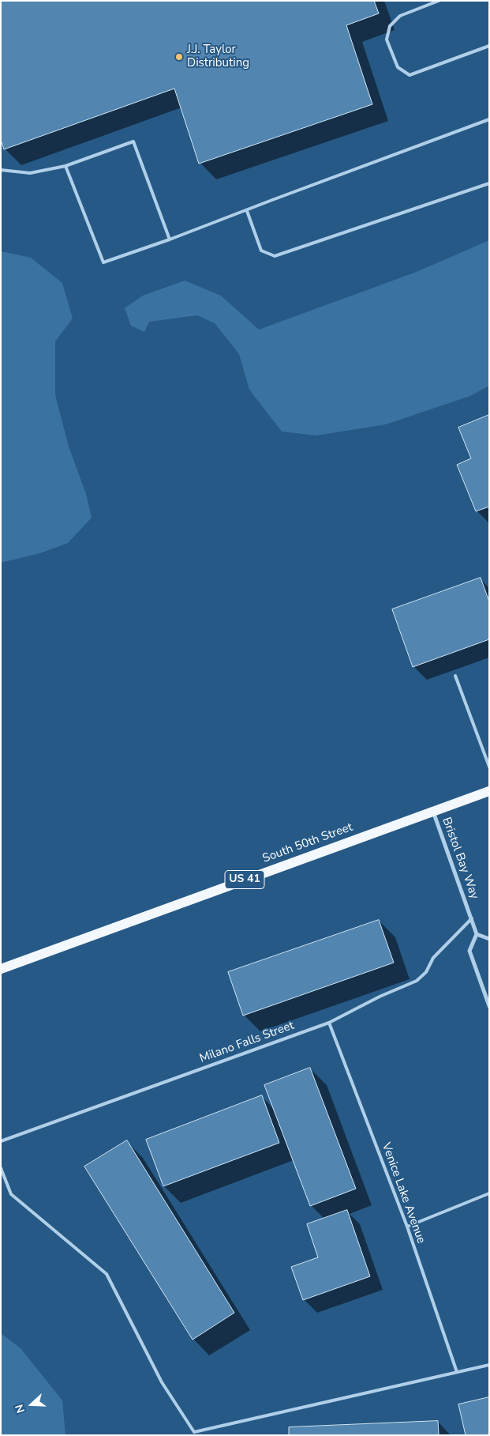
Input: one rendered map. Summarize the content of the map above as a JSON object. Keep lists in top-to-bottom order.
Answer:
{
  "streets": {
    "main road": ["South 50th Street", "US 41"],
    "street": ["Bristol Bay Way"],
    "lane": ["Milano Falls Street", "Venice Lake Avenue"]
  },
  "crossings": [
    ["South 50th Street", "Bristol Bay Way"],
    ["Bristol Bay Way", "Milano Falls Street"],
    ["Milano Falls Street", "Venice Lake Avenue"]
  ],
  "places": ["J.J. Taylor Distributing"],
  "north": "left"
}
